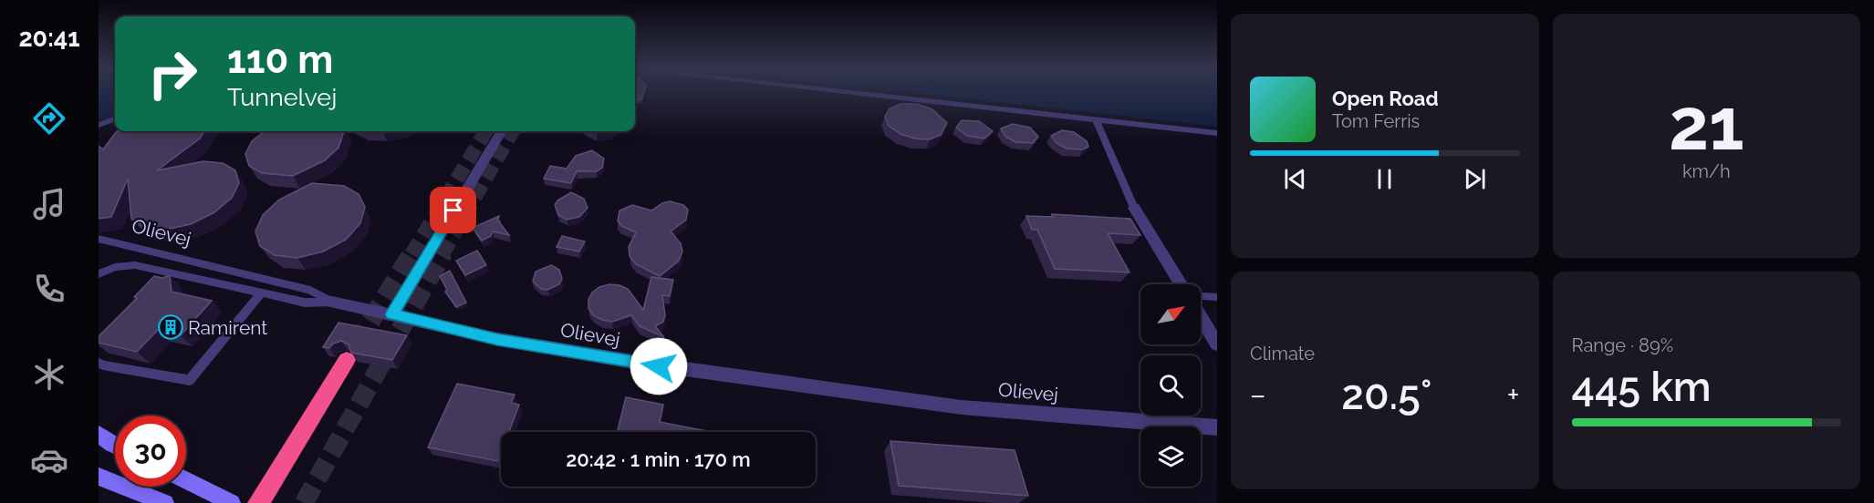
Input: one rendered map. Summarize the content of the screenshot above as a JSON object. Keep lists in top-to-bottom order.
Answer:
{
  "streets": {
    "street": ["Olievej"]
  },
  "places": {
    "building": ["Ramirent"]
  },
  "north": "top right",
  "page": {
    "tabs": "20:41",
    "tile": [
      ["21", "km/h"],
      "Climate",
      ["Range · 89%", "445 km"]
    ],
    "turn": ["110 m", "Tunnelvej"],
    "song": ["Open Road", "Tom Ferris"],
    "heat": ["−", "20.5°", "+"],
    "limit": "30",
    "trip": "20:42 · 1 min · 170 m"
  }
}
